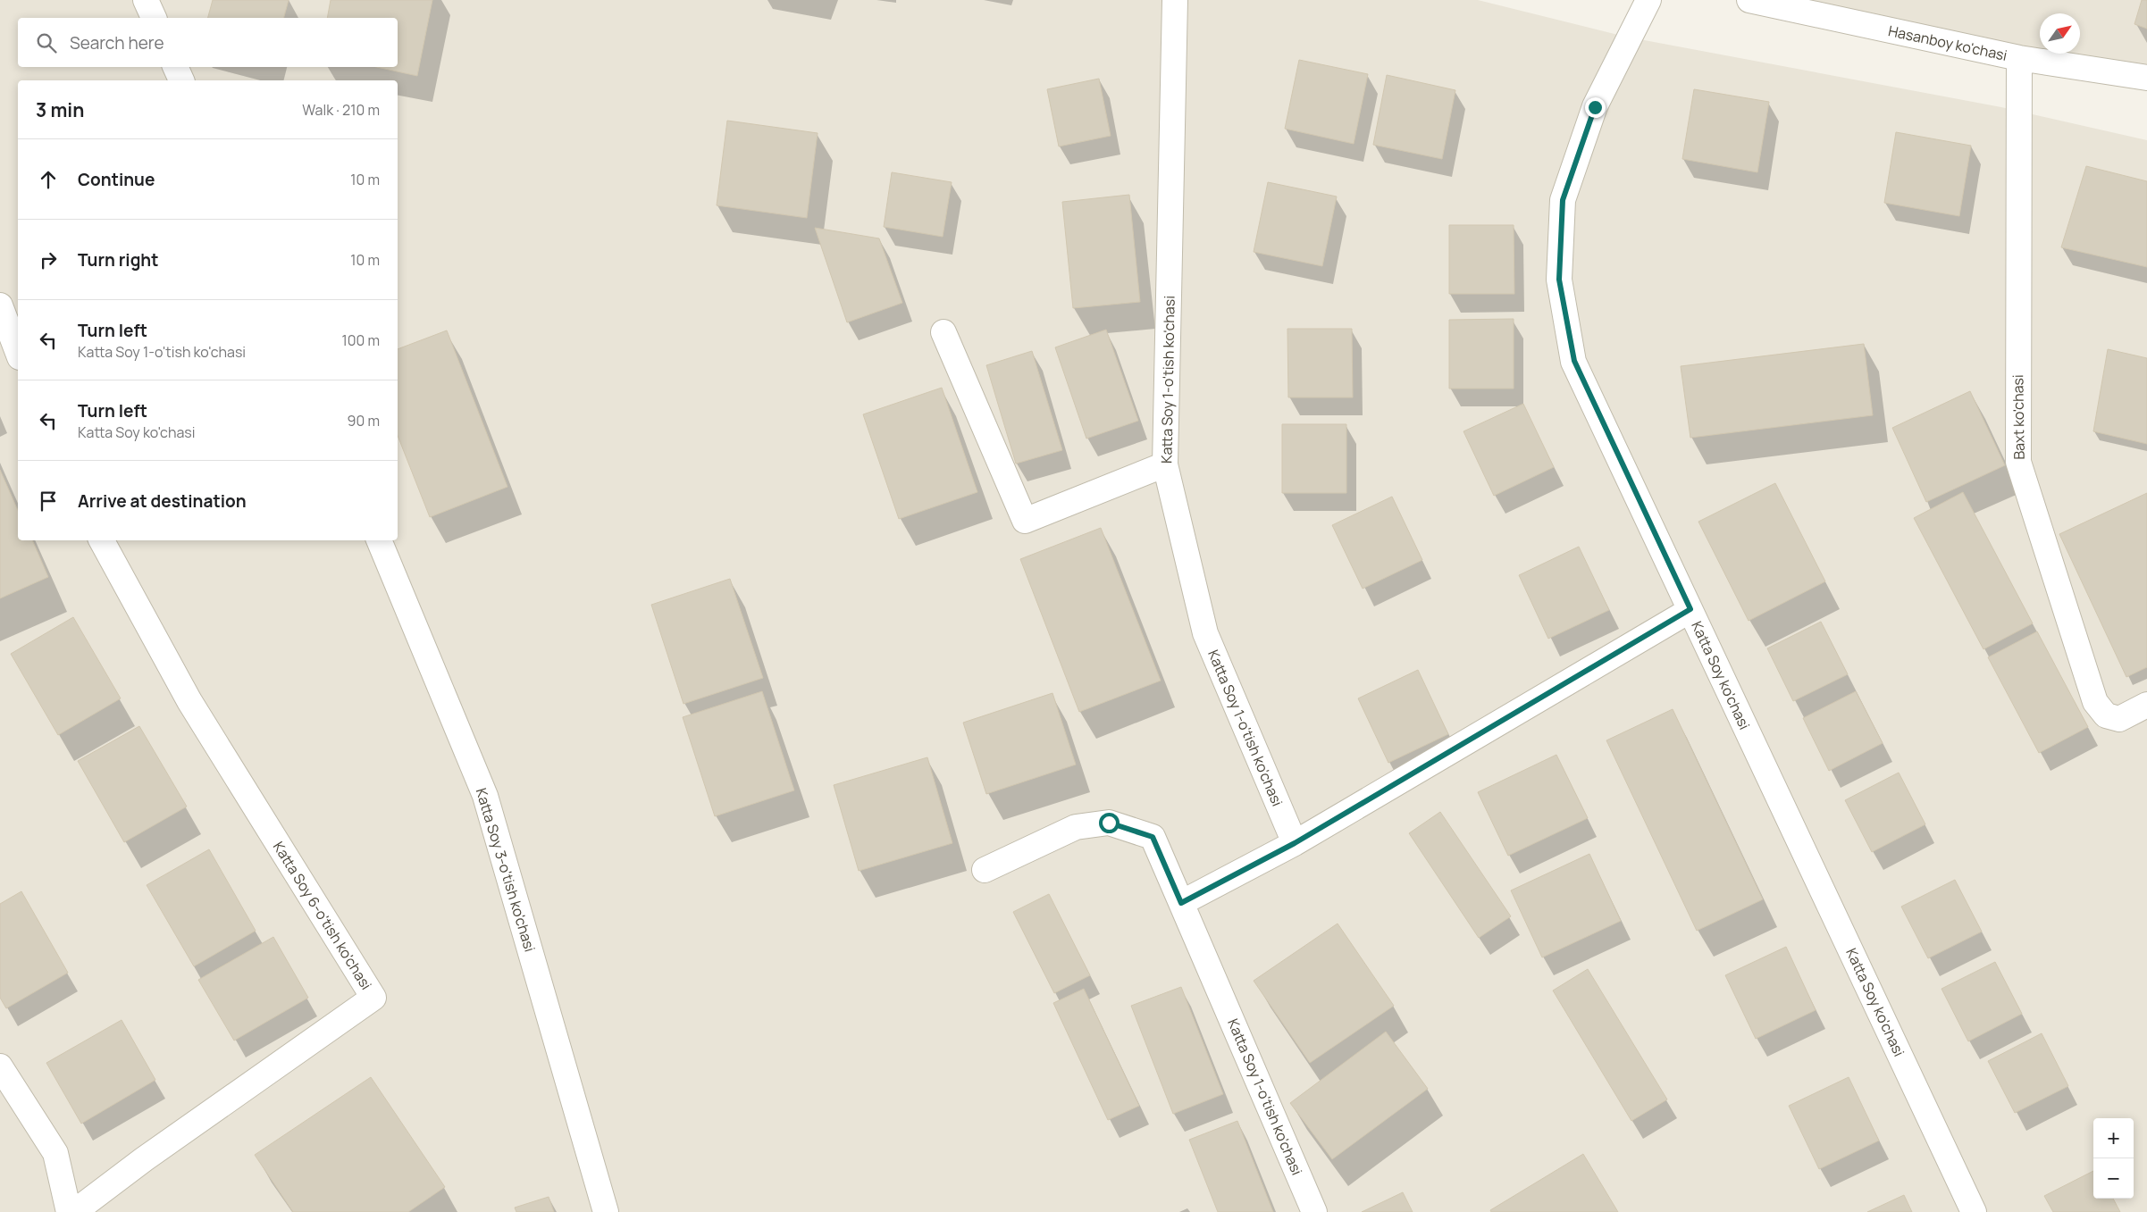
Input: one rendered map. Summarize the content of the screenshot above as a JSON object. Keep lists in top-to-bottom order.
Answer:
{
  "streets": {
    "street": [
      "Hasanboy ko'chasi",
      "Katta Soy 1-o'tish ko'chasi",
      "Baxt ko'chasi",
      "Katta Soy ko'chasi",
      "Katta Soy 3-o'tish ko'chasi",
      "Katta Soy 6-o'tish ko'chasi"
    ]
  },
  "crossings": [
    ["Hasanboy ko'chasi", "Baxt ko'chasi"]
  ],
  "north": "top right",
  "page": {
    "search": "Search here",
    "heading": ["3 min", "Walk · 210 m"],
    "list": [
      ["Continue", "10 m"],
      ["Turn right", "10 m"],
      ["Turn left", "Katta Soy 1-o'tish ko'chasi", "100 m"],
      ["Turn left", "Katta Soy ko'chasi", "90 m"],
      "Arrive at destination"
    ],
    "map_buttons": ["+", "−"]
  }
}
